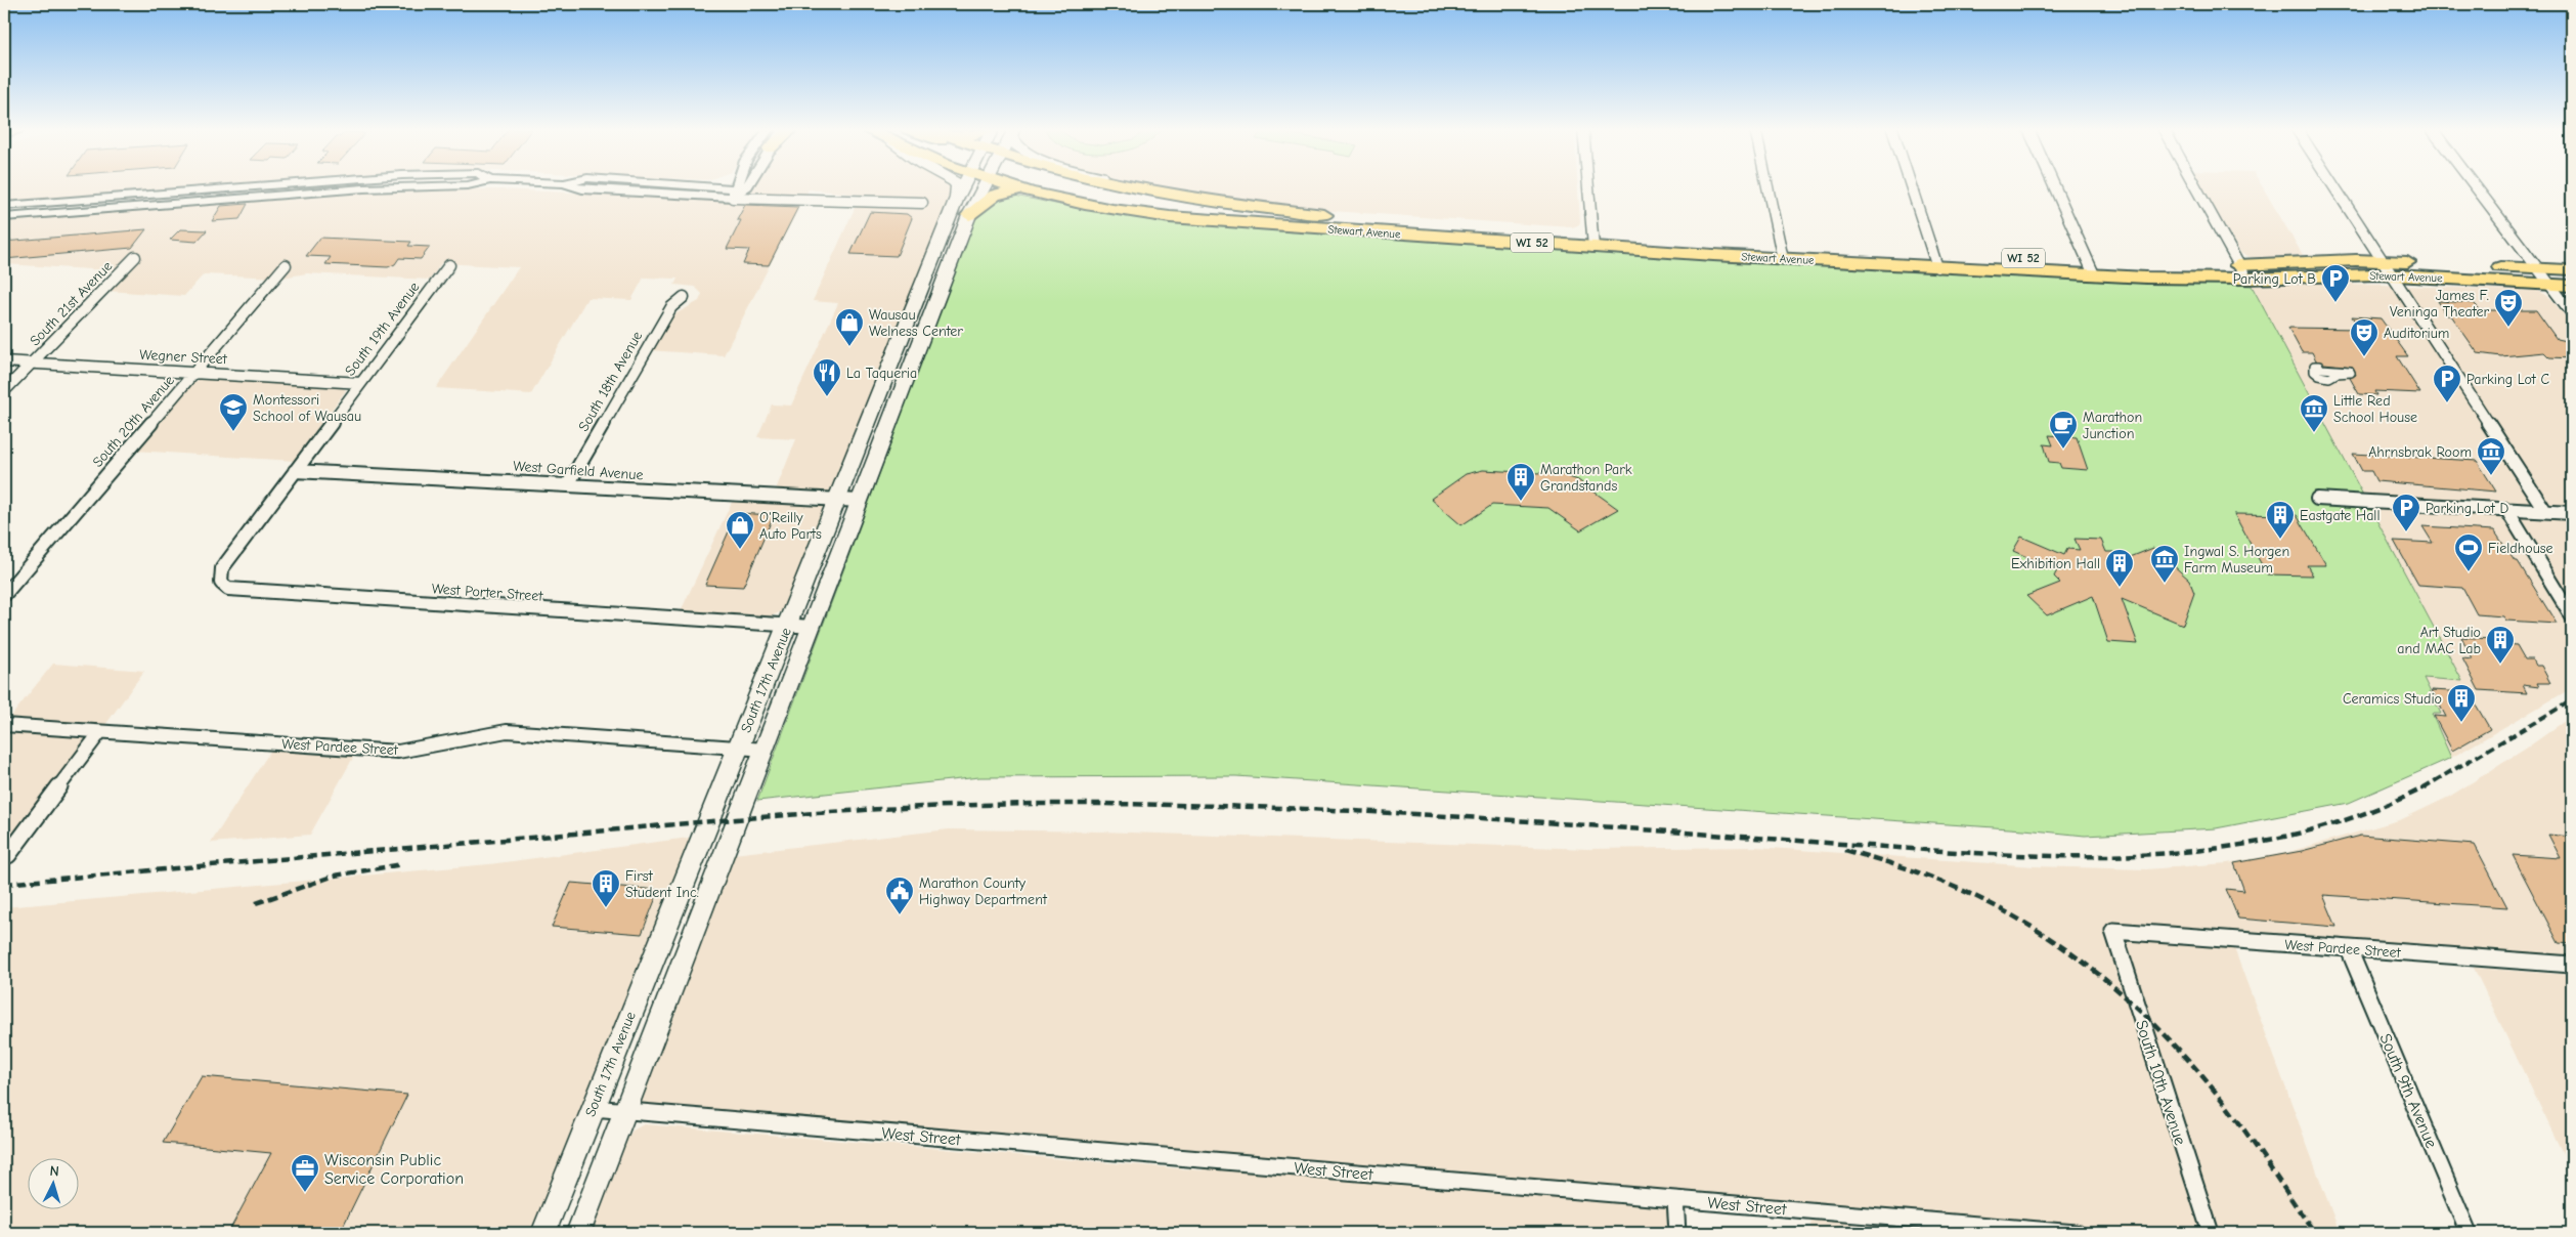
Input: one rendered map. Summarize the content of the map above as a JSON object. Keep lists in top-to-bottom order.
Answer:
{
  "streets": {
    "main road": ["Stewart Avenue", "WI 52", "South 17th Avenue"],
    "street": [
      "South 21st Avenue",
      "South 19th Avenue",
      "Wegner Street",
      "South 18th Avenue",
      "South 20th Avenue",
      "West Garfield Avenue",
      "West Porter Street",
      "West Pardee Street",
      "South 10th Avenue",
      "South 9th Avenue",
      "West Street"
    ]
  },
  "crossings": [
    ["South 21st Avenue", "Wegner Street"],
    ["South 19th Avenue", "Wegner Street"],
    ["South 19th Avenue", "West Garfield Avenue"],
    ["South 19th Avenue", "West Porter Street"],
    ["Wegner Street", "South 20th Avenue"],
    ["South 18th Avenue", "West Garfield Avenue"],
    ["West Garfield Avenue", "South 17th Avenue"],
    ["West Porter Street", "South 17th Avenue"],
    ["South 17th Avenue", "West Pardee Street"],
    ["South 17th Avenue", "West Street"],
    ["West Pardee Street", "South 10th Avenue"],
    ["West Pardee Street", "South 9th Avenue"]
  ],
  "places": {
    "parking": ["Parking Lot B", "Parking Lot C", "Parking Lot D"],
    "theatre": ["James F. Veninga Theater", "Auditorium"],
    "shop": ["Wausau Welness Center", "O'Reilly Auto Parts"],
    "restaurant": ["La Taqueria"],
    "school or university": ["Montessori School of Wausau"],
    "museum": ["Little Red School House", "Ahrnsbrak Room", "Ingwal S. Horgen Farm Museum"],
    "cafe": ["Marathon Junction"],
    "building": [
      "Marathon Park Grandstands",
      "Eastgate Hall",
      "Exhibition Hall",
      "Art Studio and MAC Lab",
      "Ceramics Studio",
      "First Student Inc."
    ],
    "sports": ["Fieldhouse"],
    "public building": ["Marathon County Highway Department"],
    "office": ["Wisconsin Public Service Corporation"]
  },
  "north": "top"
}
